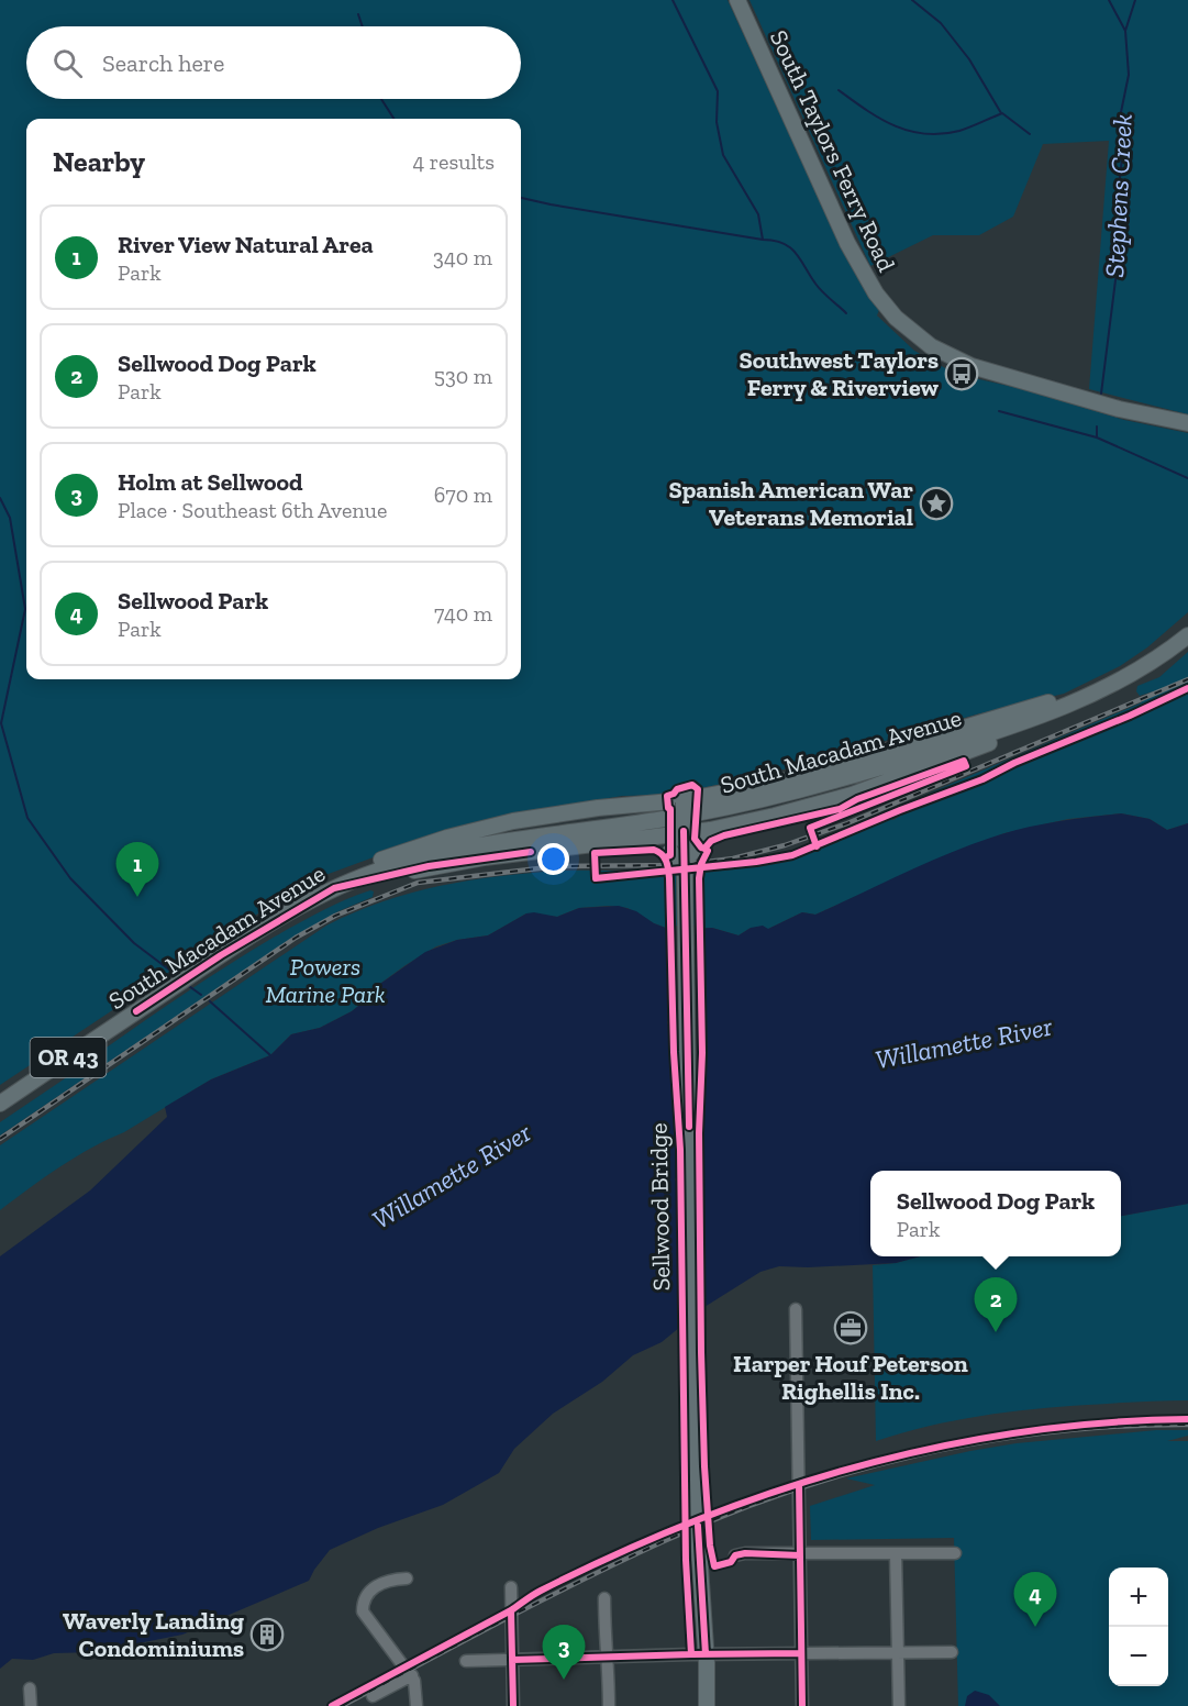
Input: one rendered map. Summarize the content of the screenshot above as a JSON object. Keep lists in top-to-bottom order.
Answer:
{
  "streets": {
    "main road": [
      "South Taylors Ferry Road",
      "South Macadam Avenue",
      "OR 43",
      "Sellwood Bridge"
    ]
  },
  "water": ["Stephens Creek", "Willamette River"],
  "parks": ["Powers Marine Park"],
  "places": {
    "bus stop": ["Southwest Taylors Ferry & Riverview"],
    "place": ["Spanish American War Veterans Memorial"],
    "office": ["Harper Houf Peterson Righellis Inc."],
    "building": ["Waverly Landing Condominiums"]
  },
  "page": {
    "search": "Search here",
    "heading": ["Nearby", "4 results"],
    "list": [
      {
        "mark": "1",
        "name": "River View Natural Area",
        "note": "Park",
        "value": "340 m"
      },
      {
        "mark": "2",
        "name": "Sellwood Dog Park",
        "note": "Park",
        "value": "530 m"
      },
      {
        "mark": "3",
        "name": "Holm at Sellwood",
        "note": "Place · Southeast 6th Avenue",
        "value": "670 m"
      },
      {
        "mark": "4",
        "name": "Sellwood Park",
        "note": "Park",
        "value": "740 m"
      }
    ],
    "pins": [
      "1",
      "2",
      "4",
      "3"
    ],
    "popup": ["Sellwood Dog Park", "Park"],
    "map_buttons": ["+", "−"]
  }
}
